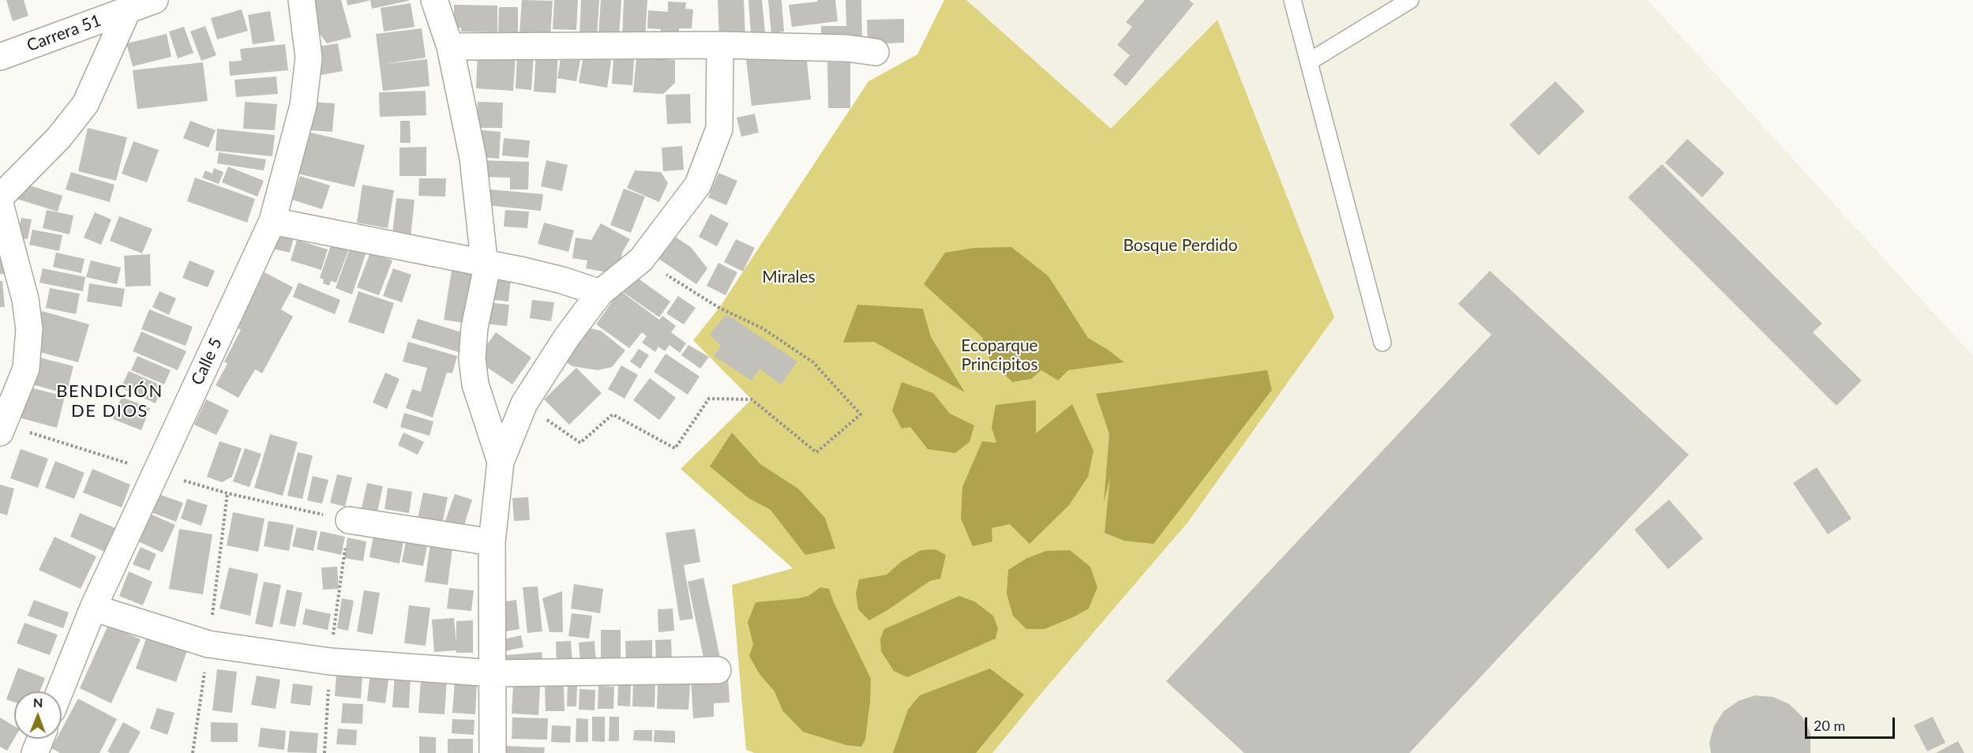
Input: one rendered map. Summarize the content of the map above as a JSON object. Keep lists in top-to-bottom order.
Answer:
{
  "streets": {
    "street": ["Carrera 51", "Calle 5"]
  },
  "districts": ["BENDICIÓN DE DIOS"],
  "parks": ["Bosque Perdido", "Mirales", "Ecoparque Principitos"],
  "scale_bar": "20 m",
  "north": "top"
}
